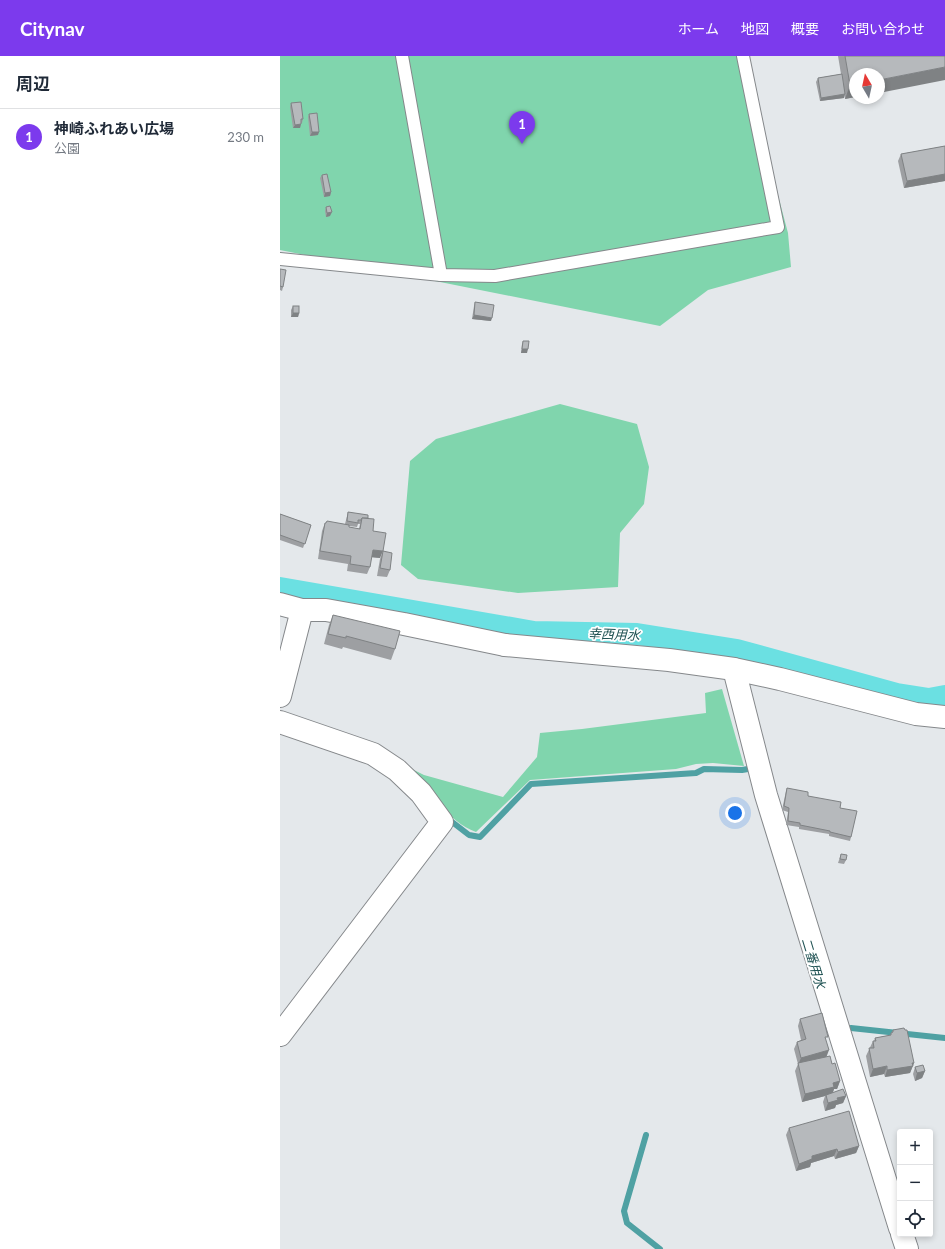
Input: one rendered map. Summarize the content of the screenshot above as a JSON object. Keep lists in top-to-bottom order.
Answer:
{
  "water": ["幸西用水", "二番用水"],
  "north": "top",
  "page": {
    "header": "Citynav",
    "nav": [
      "ホーム",
      "地図",
      "概要",
      "お問い合わせ"
    ],
    "heading": "周辺",
    "list": [
      {
        "mark": "1",
        "name": "神崎ふれあい広場",
        "note": "公園",
        "value": "230 m"
      }
    ],
    "pins": "1",
    "map_buttons": ["+", "−"]
  }
}
